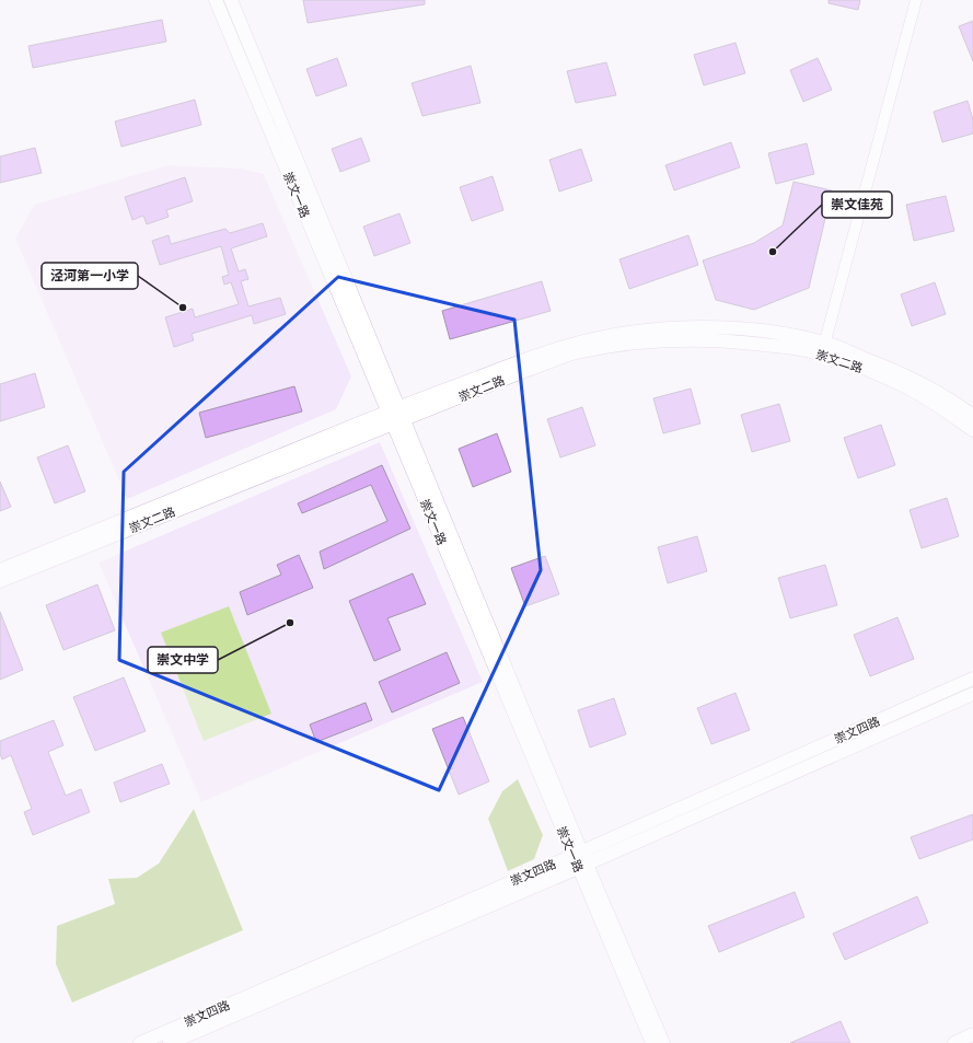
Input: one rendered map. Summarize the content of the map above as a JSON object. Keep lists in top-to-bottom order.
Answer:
{
  "streets": {
    "street": ["崇文一路", "崇文二路", "崇文四路"]
  },
  "crossings": [
    ["崇文一路", "崇文二路"],
    ["崇文一路", "崇文四路"]
  ],
  "places": ["崇文佳苑", "泾河第一小学", "崇文中学"]
}
